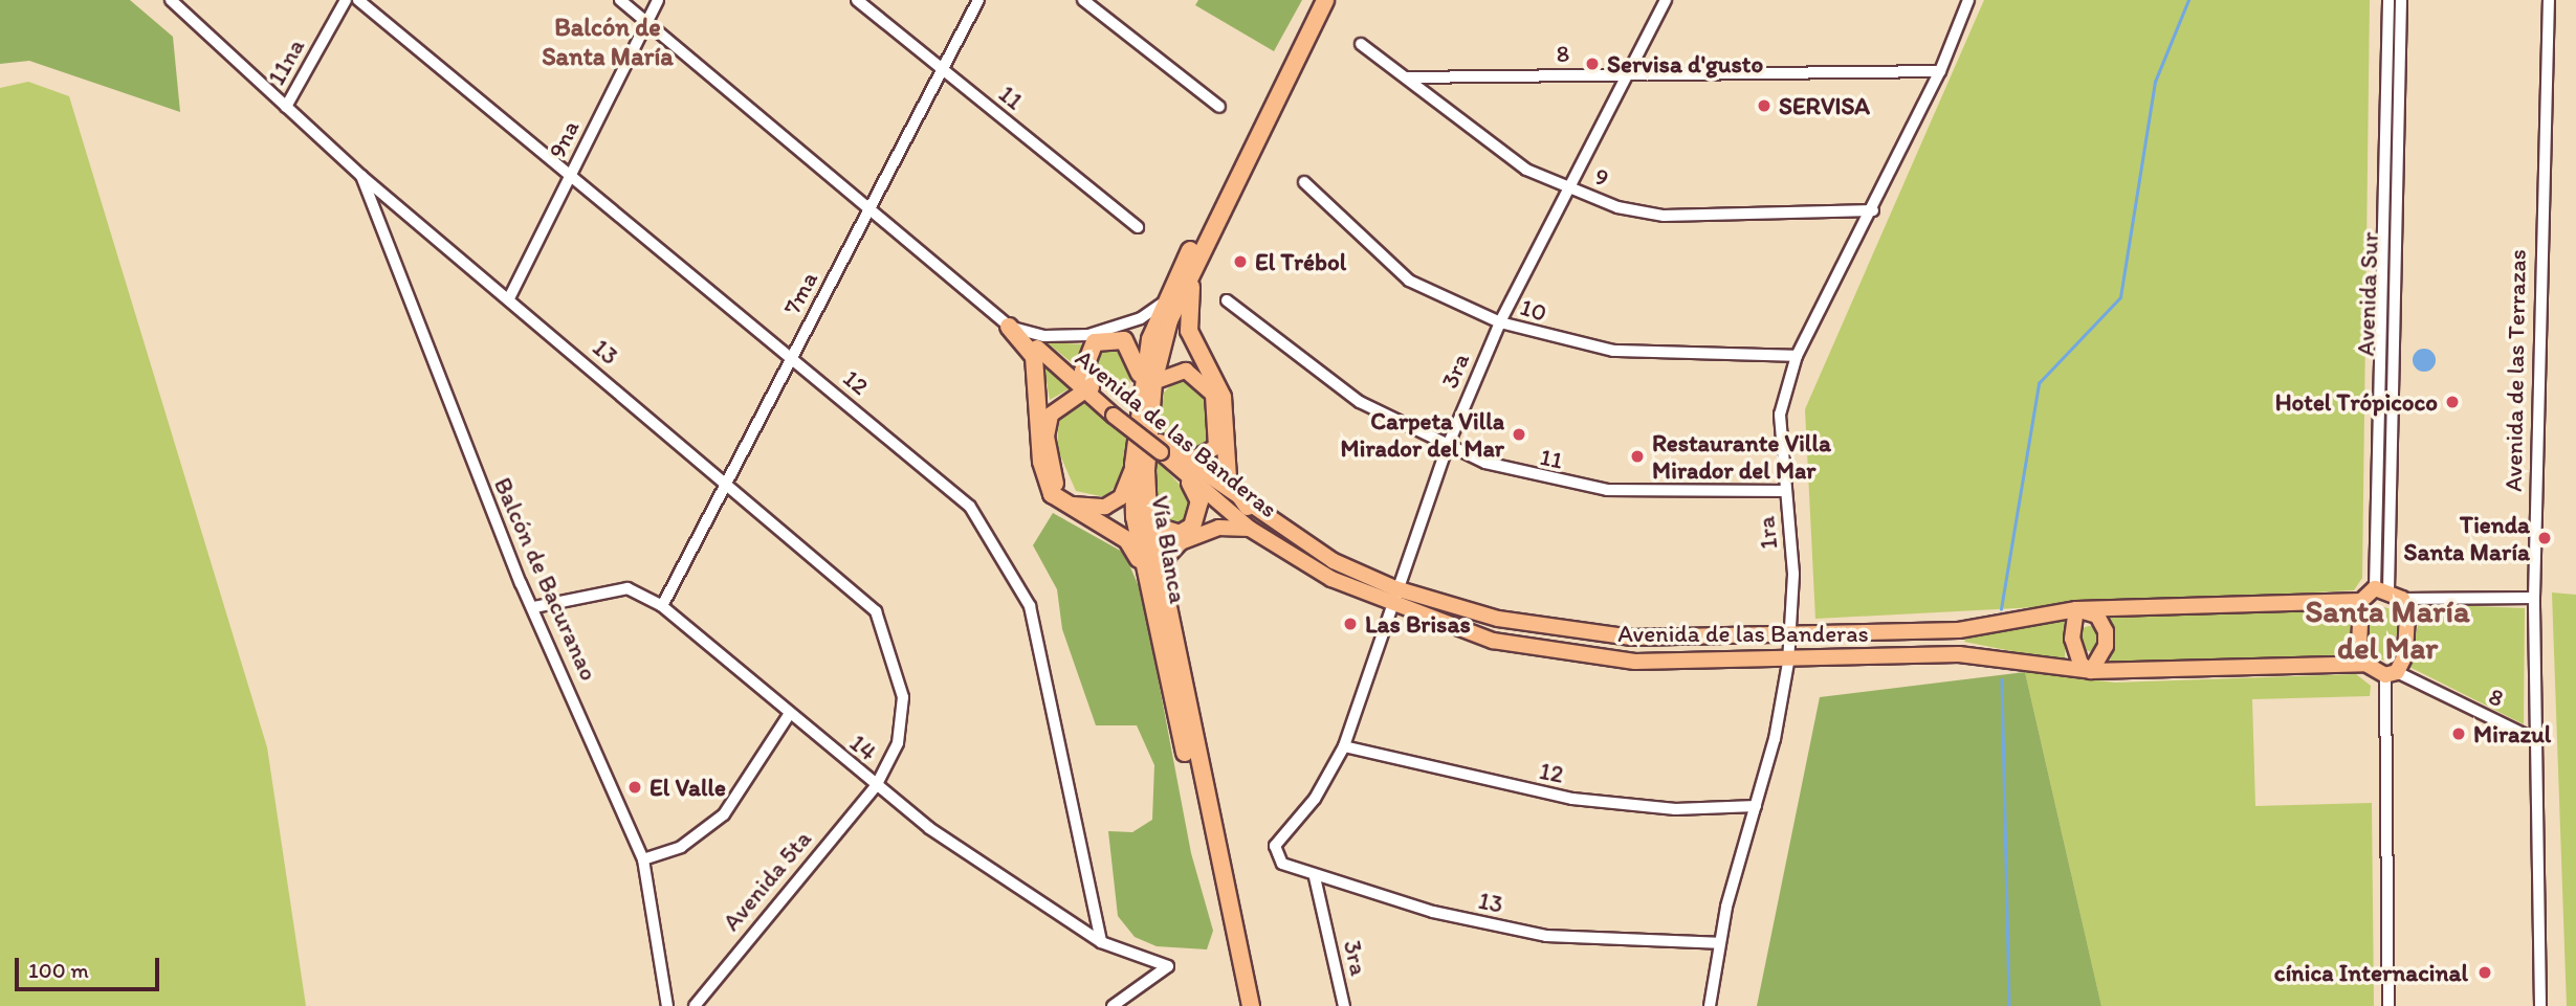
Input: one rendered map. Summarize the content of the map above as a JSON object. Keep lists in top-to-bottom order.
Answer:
{
  "streets": {
    "highway": ["Vía Blanca"],
    "main road": ["Avenida de las Banderas"],
    "street": [
      "8",
      "11na",
      "11",
      "9na",
      "9",
      "7ma",
      "Avenida Sur",
      "10",
      "13",
      "3ra",
      "Avenida de las Terrazas",
      "12",
      "1ra",
      "Balcón de Bacuranao",
      "14",
      "Avenida 5ta"
    ]
  },
  "crossings": [
    ["8", "9"],
    ["8", "3ra"],
    ["8", "Avenida de las Terrazas"],
    ["8", "1ra"],
    ["11na", "13"],
    ["11", "7ma"],
    ["11", "3ra"],
    ["11", "1ra"],
    ["9na", "13"],
    ["9na", "12"],
    ["9na", "Avenida de las Banderas"],
    ["9", "3ra"],
    ["9", "1ra"],
    ["7ma", "13"],
    ["7ma", "12"],
    ["7ma", "Avenida de las Banderas"],
    ["7ma", "14"],
    ["10", "3ra"],
    ["10", "1ra"],
    ["13", "3ra"],
    ["13", "1ra"],
    ["13", "Balcón de Bacuranao"],
    ["13", "14"],
    ["13", "Avenida 5ta"],
    ["3ra", "12"],
    ["3ra", "Avenida de las Banderas"],
    ["12", "1ra"],
    ["12", "14"],
    ["Avenida de las Banderas", "1ra"],
    ["Balcón de Bacuranao", "14"],
    ["14", "Avenida 5ta"]
  ],
  "districts": ["Balcón de Santa María", "Santa María del Mar"],
  "places": [
    "Servisa d'gusto",
    "SERVISA",
    "El Trébol",
    "Hotel Trópicoco",
    "Carpeta Villa Mirador del Mar",
    "Restaurante Villa Mirador del Mar",
    "Tienda Santa María",
    "Las Brisas",
    "Mirazul",
    "El Valle",
    "cínica Internacinal"
  ],
  "scale_bar": "100 m"
}
